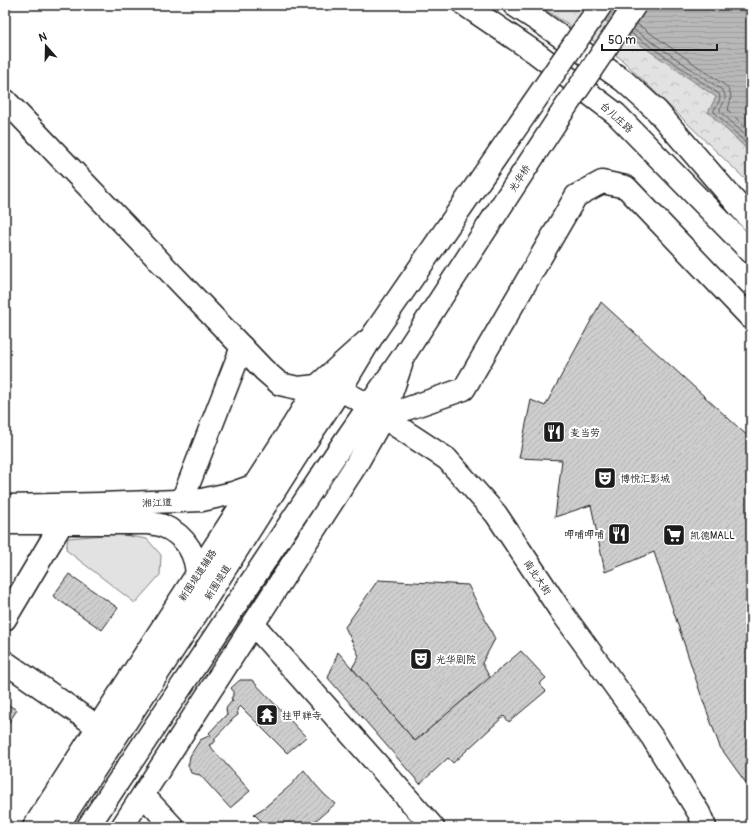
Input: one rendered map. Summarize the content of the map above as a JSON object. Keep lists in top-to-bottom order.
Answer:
{
  "streets": {
    "main road": [
      "台儿庄路",
      "光华桥",
      "湘江道",
      "新围堤道辅路",
      "南北大街",
      "新围堤道"
    ]
  },
  "crossings": [
    ["光华桥", "南北大街"],
    ["湘江道", "新围堤道辅路"],
    ["湘江道", "新围堤道"],
    ["新围堤道辅路", "南北大街"],
    ["新围堤道辅路", "新围堤道"],
    ["南北大街", "新围堤道"]
  ],
  "places": {
    "restaurant": ["麦当劳", "呷哺呷哺"],
    "theatre": ["博悦汇影城", "光华剧院"],
    "supermarket": ["凯德MALL"],
    "temple": ["挂甲禅寺"]
  },
  "scale_bar": "50 m",
  "north": "top"
}
